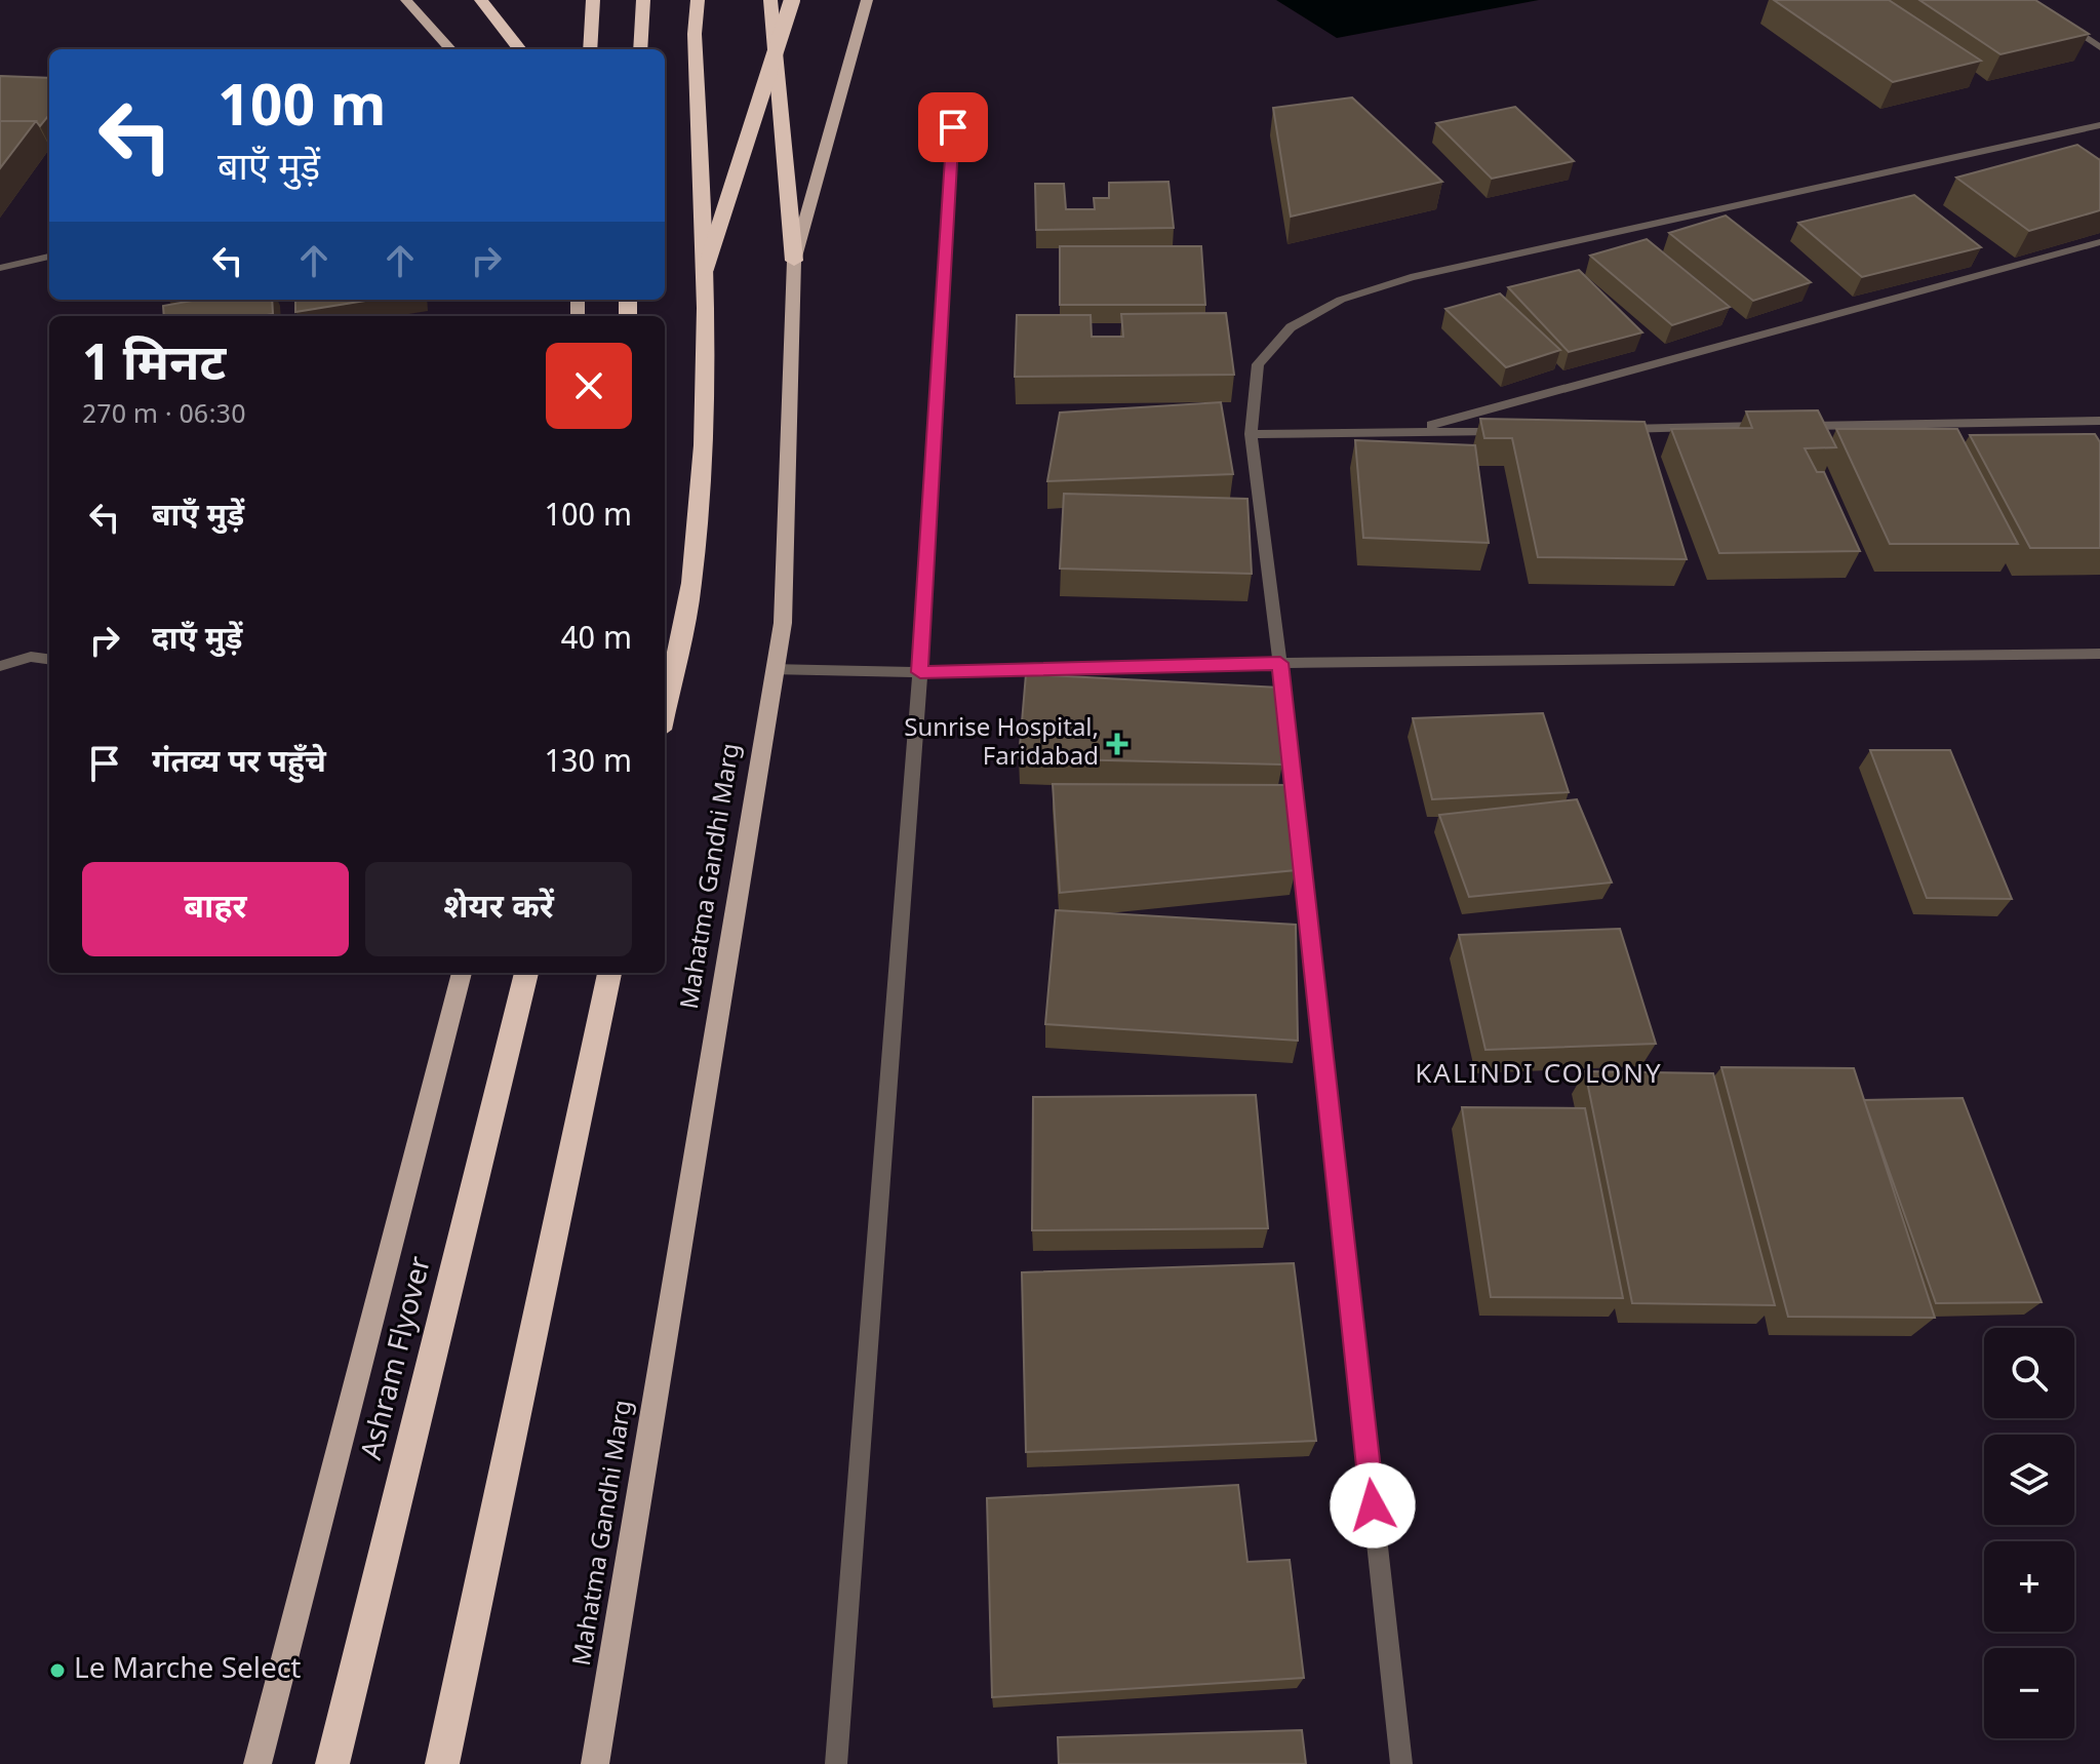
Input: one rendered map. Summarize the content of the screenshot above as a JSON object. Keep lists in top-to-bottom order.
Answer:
{
  "streets": {
    "highway": ["Ashram Flyover"],
    "main road": ["Mahatma Gandhi Marg"]
  },
  "districts": ["KALINDI COLONY"],
  "places": {
    "health": ["Sunrise Hospital, Faridabad"],
    "other": ["Le Marche Select"]
  },
  "page": {
    "turn": ["100 m", "बाएँ मुड़ें"],
    "heading": ["1 मिनट", "270 m · 06:30"],
    "list": [
      {
        "name": "बाएँ मुड़ें",
        "value": "100 m"
      },
      {
        "name": "दाएँ मुड़ें",
        "value": "40 m"
      },
      {
        "name": "गंतव्य पर पहुँचे",
        "value": "130 m"
      }
    ],
    "buttons": ["बाहर", "शेयर करें"],
    "map_buttons": ["+", "−"]
  }
}
